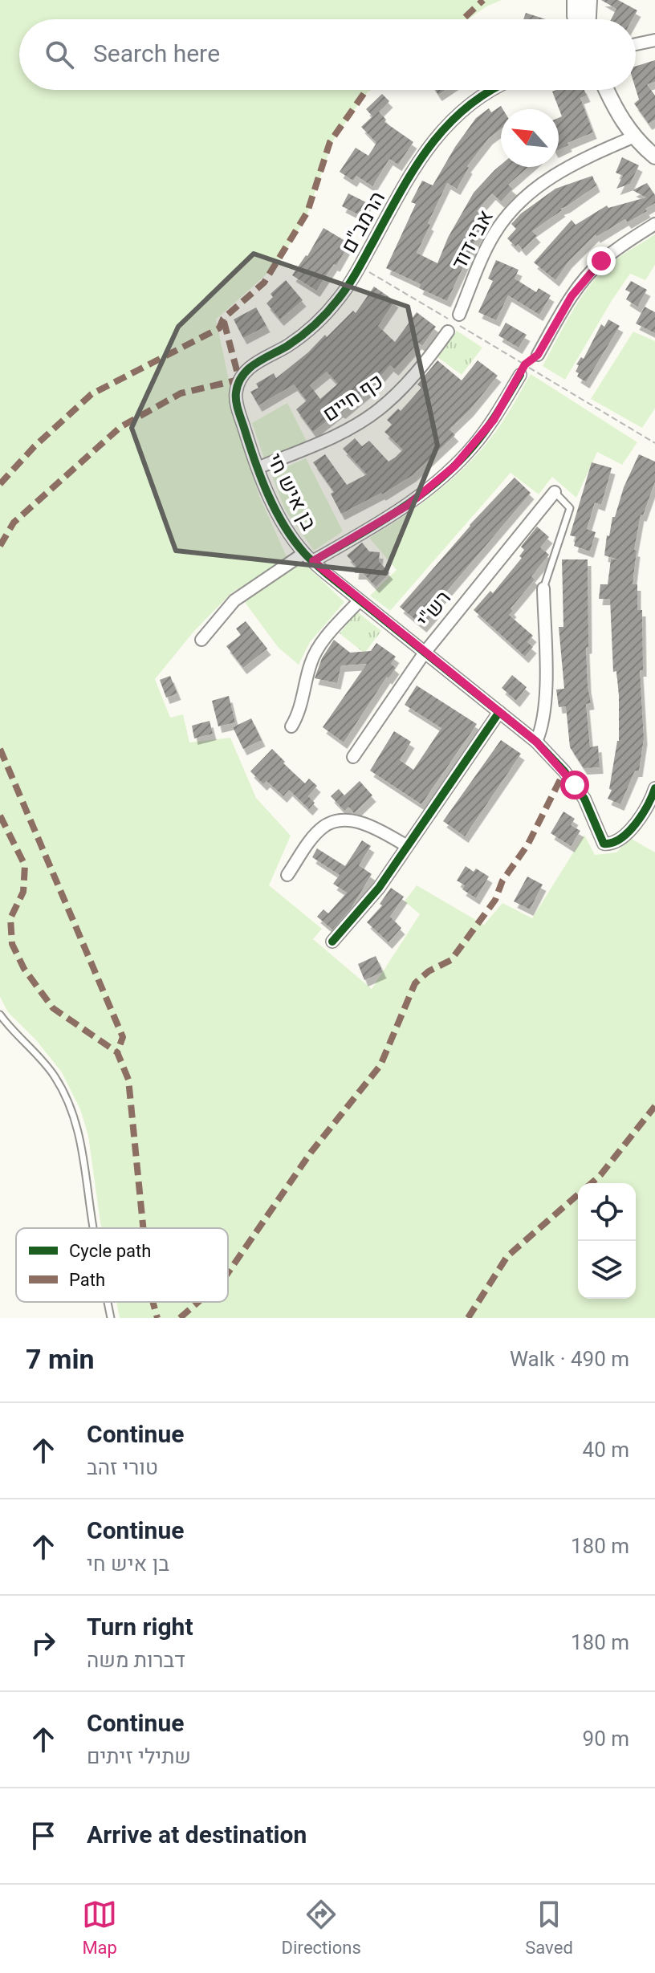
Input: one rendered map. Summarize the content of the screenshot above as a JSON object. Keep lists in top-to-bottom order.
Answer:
{
  "streets": {
    "street": [
      "הרמב\"ם",
      "אבי דוד",
      "כף חיים",
      "בן איש חי",
      "רש\"י"
    ]
  },
  "crossings": [
    ["הרמב\"ם", "בן איש חי"],
    ["כף חיים", "בן איש חי"],
    ["בן איש חי", "רש\"י"]
  ],
  "legend": ["Cycle path", "Path"],
  "north": "top left",
  "page": {
    "search": "Search here",
    "heading": ["7 min", "Walk · 490 m"],
    "list": [
      ["Continue", "טורי זהב", "40 m"],
      ["Continue", "בן איש חי", "180 m"],
      ["Turn right", "דברות משה", "180 m"],
      ["Continue", "שתילי זיתים", "90 m"],
      "Arrive at destination"
    ],
    "nav": ["Map", "Directions", "Saved"]
  }
}
